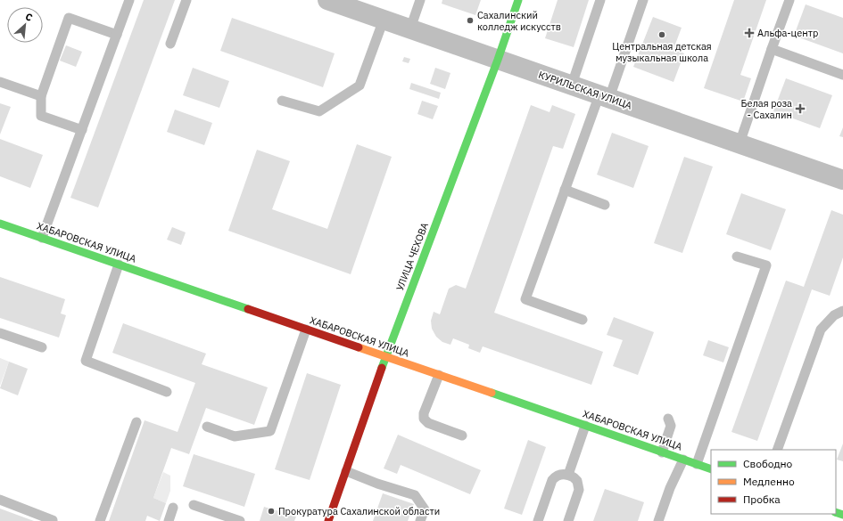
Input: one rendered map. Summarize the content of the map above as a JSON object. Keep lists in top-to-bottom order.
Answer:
{
  "streets": {
    "street": ["КУРИЛЬСКАЯ УЛИЦА", "ХАБАРОВСКАЯ УЛИЦА", "УЛИЦА ЧЕХОВА"]
  },
  "crossings": [
    ["КУРИЛЬСКАЯ УЛИЦА", "УЛИЦА ЧЕХОВА"],
    ["ХАБАРОВСКАЯ УЛИЦА", "УЛИЦА ЧЕХОВА"]
  ],
  "places": {
    "other": ["Сахалинский колледж искусств", "Центральная детская музыкальная школа", "Прокуратура Сахалинской области"],
    "health": ["Альфа-центр", "Белая роза - Сахалин"]
  },
  "legend": ["Свободно", "Медленно", "Пробка"],
  "north": "top right"
}
